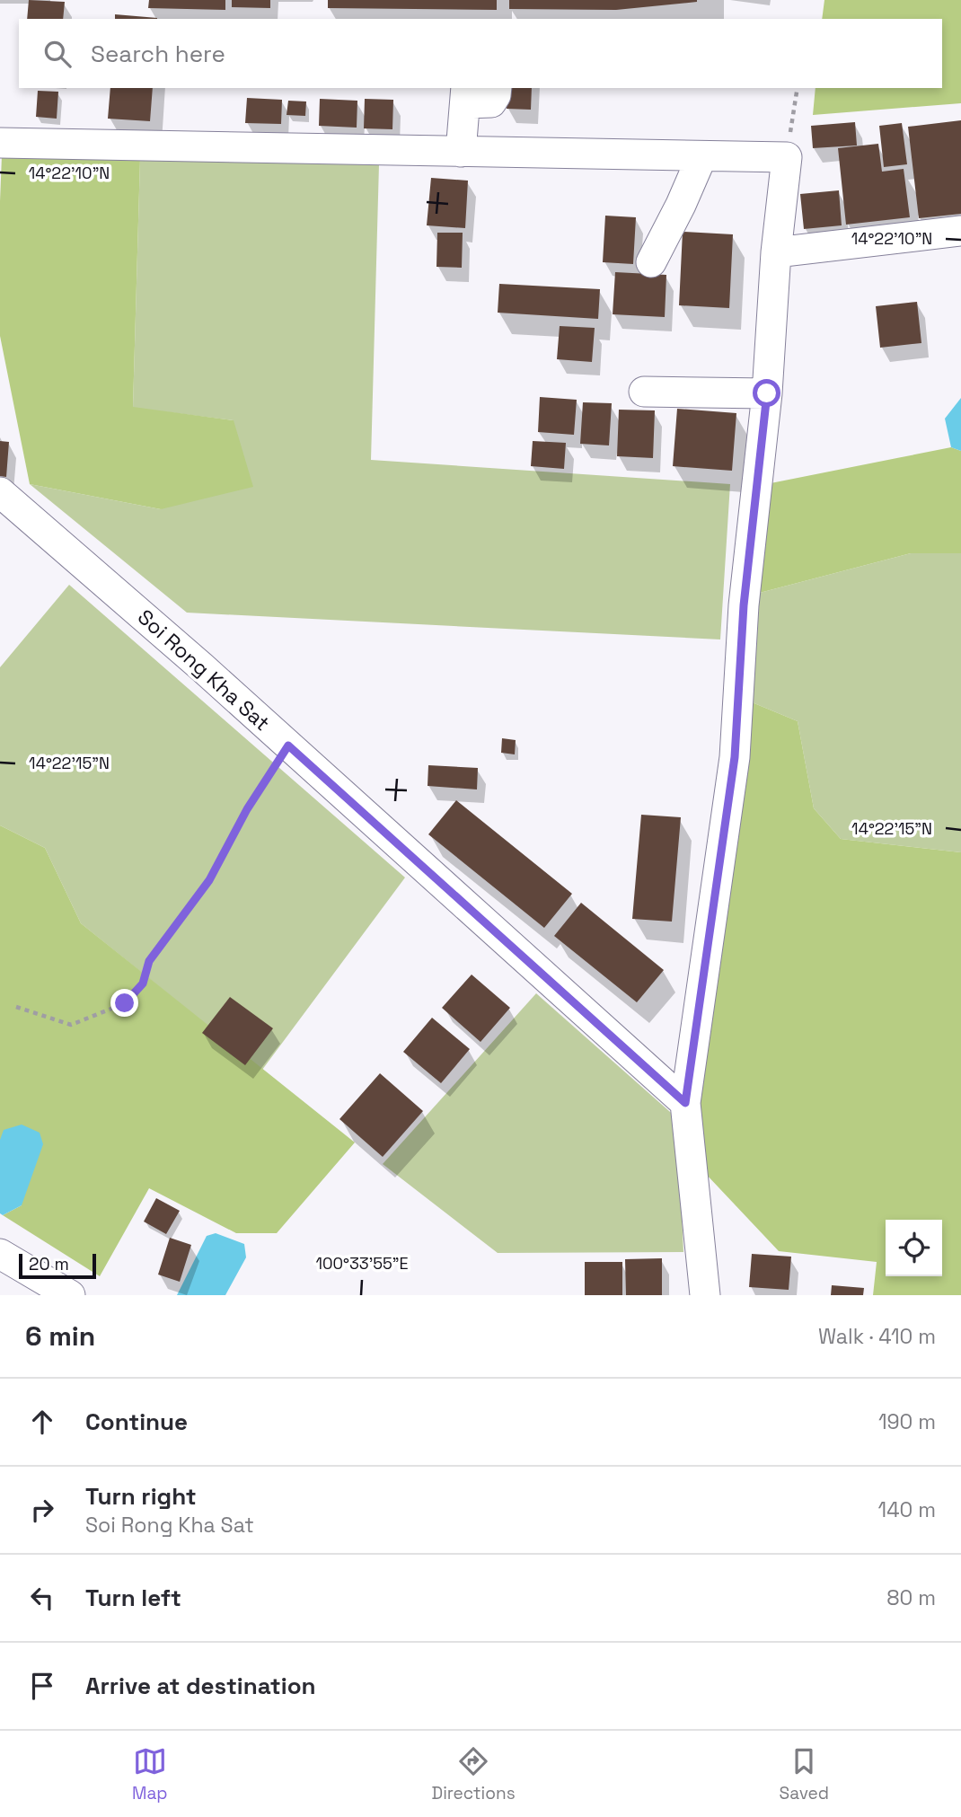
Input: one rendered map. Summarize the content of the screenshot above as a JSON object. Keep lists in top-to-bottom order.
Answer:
{
  "streets": {
    "street": ["Soi Rong Kha Sat"]
  },
  "scale_bar": "20 m",
  "page": {
    "search": "Search here",
    "scale": "20 m",
    "heading": ["6 min", "Walk · 410 m"],
    "list": [
      ["Continue", "190 m"],
      ["Turn right", "Soi Rong Kha Sat", "140 m"],
      ["Turn left", "80 m"],
      "Arrive at destination"
    ],
    "nav": ["Map", "Directions", "Saved"]
  },
  "coordinates": ["14°22'10\"N", "14°22'15\"N", "100°33'55\"E"]
}
